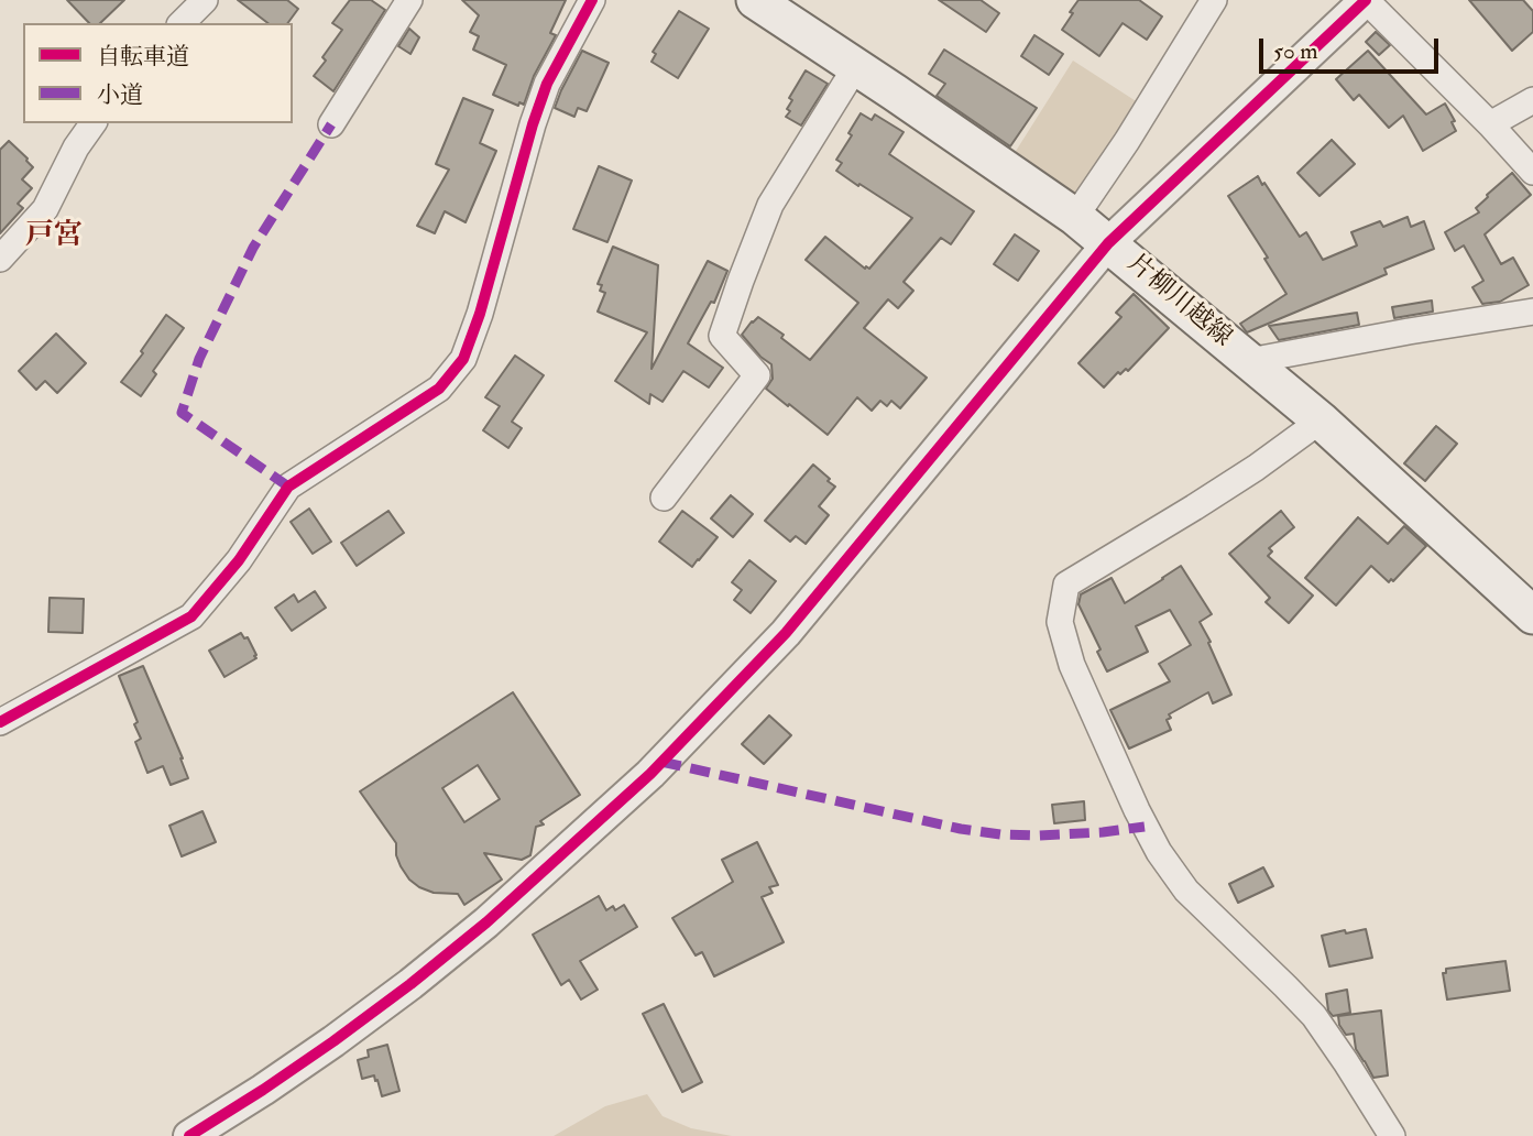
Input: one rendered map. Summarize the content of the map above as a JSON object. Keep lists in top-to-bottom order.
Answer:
{
  "streets": {
    "main road": ["片柳川越線"]
  },
  "districts": ["戸宮"],
  "legend": ["自転車道", "小道"],
  "scale_bar": "50 m"
}
